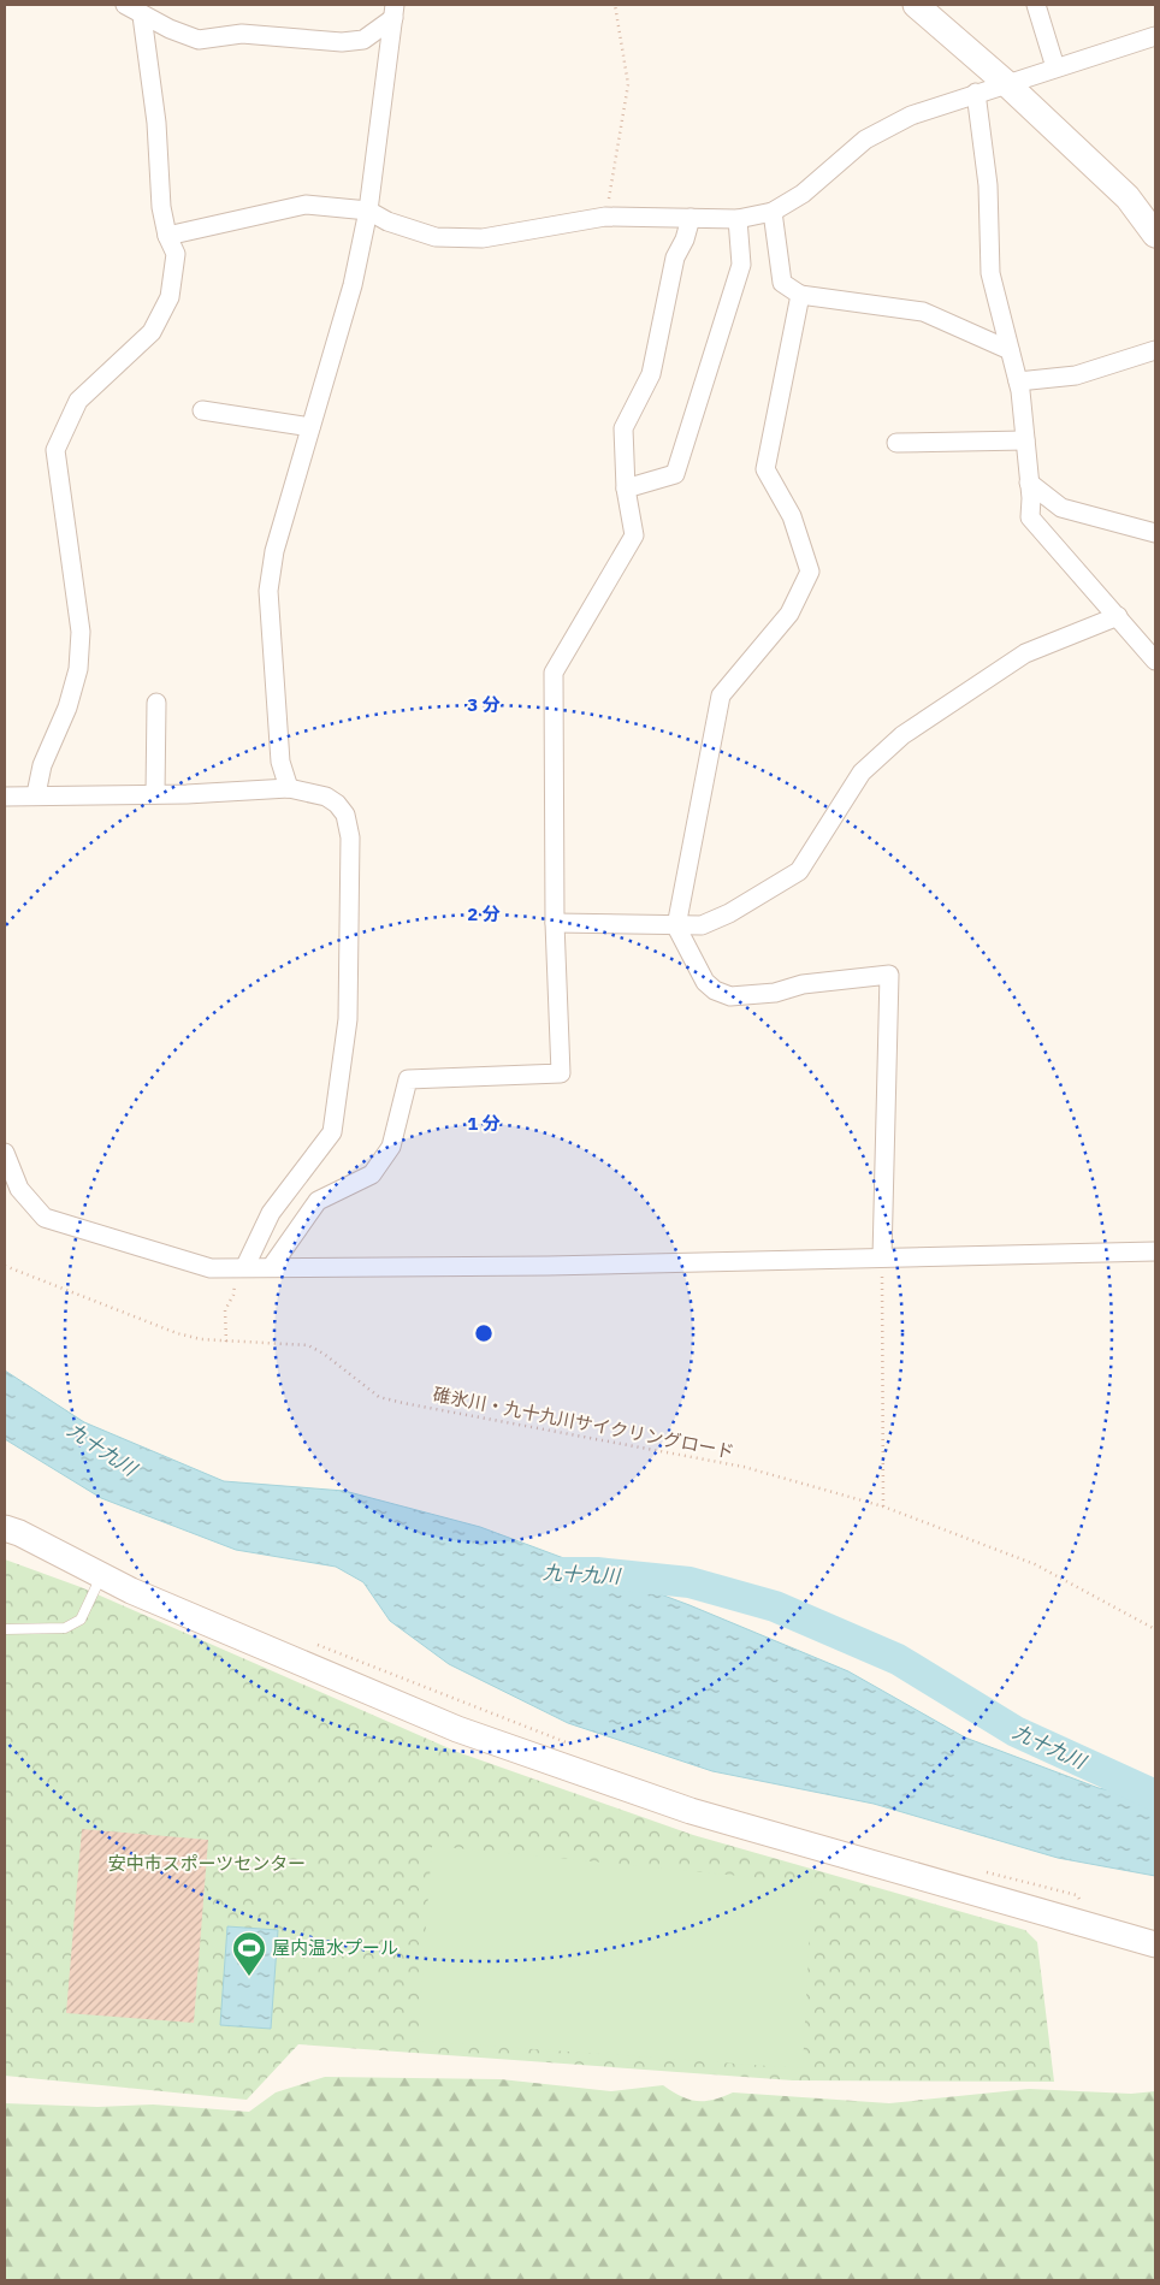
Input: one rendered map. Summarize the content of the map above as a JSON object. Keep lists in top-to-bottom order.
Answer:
{
  "streets": {
    "path": ["碓氷川・九十九川サイクリングロード"]
  },
  "water": ["九十九川"],
  "parks": ["安中市スポーツセンター"],
  "places": {
    "sports": ["屋内温水プール"]
  },
  "rings": ["3 分", "2 分", "1 分"]
}
